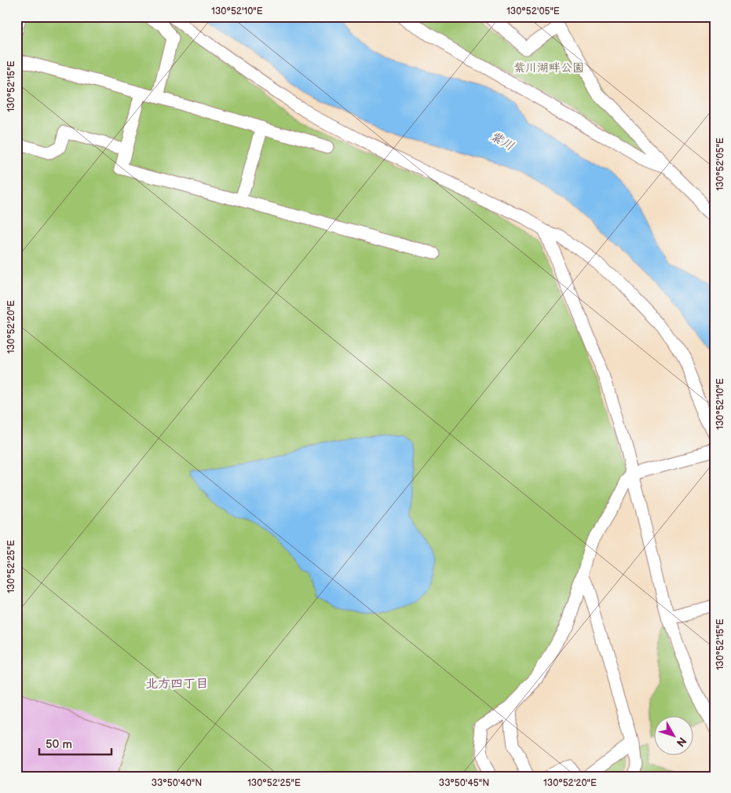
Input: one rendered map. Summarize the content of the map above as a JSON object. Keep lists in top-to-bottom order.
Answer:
{
  "districts": ["北方四丁目"],
  "water": ["紫川"],
  "parks": ["紫川湖畔公園"],
  "scale_bar": "50 m",
  "north": "bottom right",
  "coordinates": [
    "130°52'10\"E",
    "130°52'05\"E",
    "130°52'15\"E",
    "130°52'20\"E",
    "130°52'25\"E",
    "33°50'40\"N",
    "33°50'45\"N"
  ]
}
